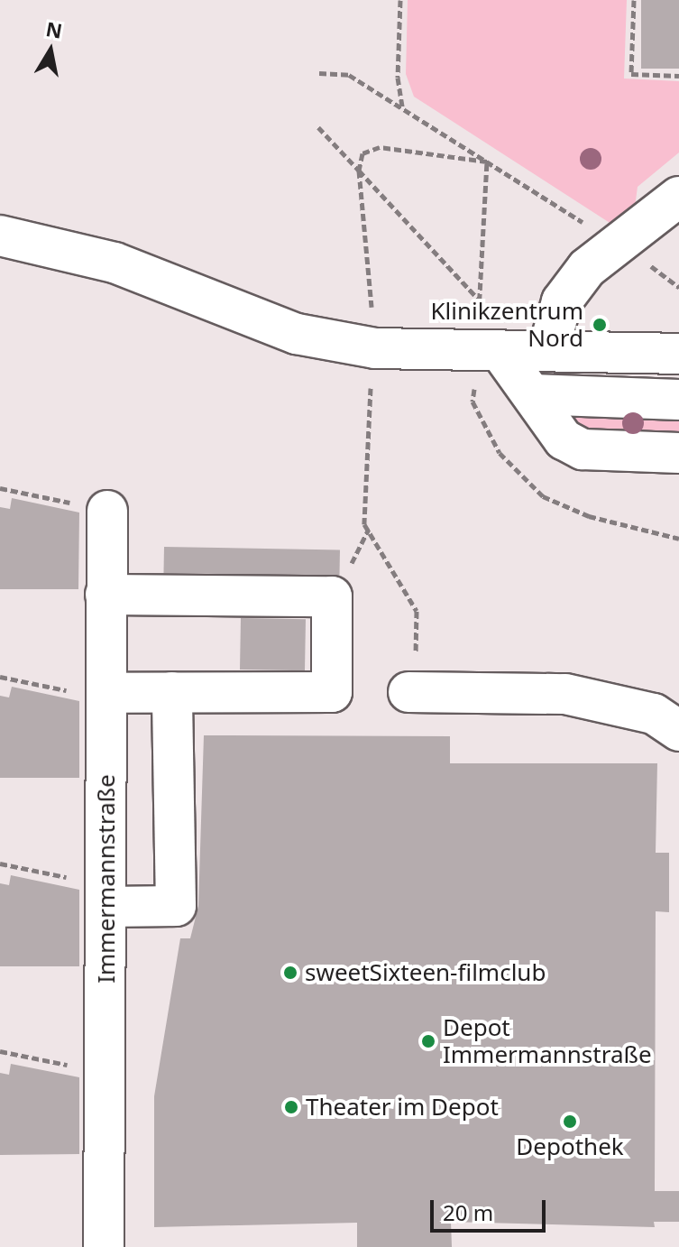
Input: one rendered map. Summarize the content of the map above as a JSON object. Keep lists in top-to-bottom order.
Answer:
{
  "streets": {
    "street": ["Immermannstraße"]
  },
  "places": [
    "Klinikzentrum Nord",
    "sweetSixteen-filmclub",
    "Depot Immermannstraße",
    "Theater im Depot",
    "Depothek"
  ],
  "scale_bar": "20 m",
  "north": "top"
}
